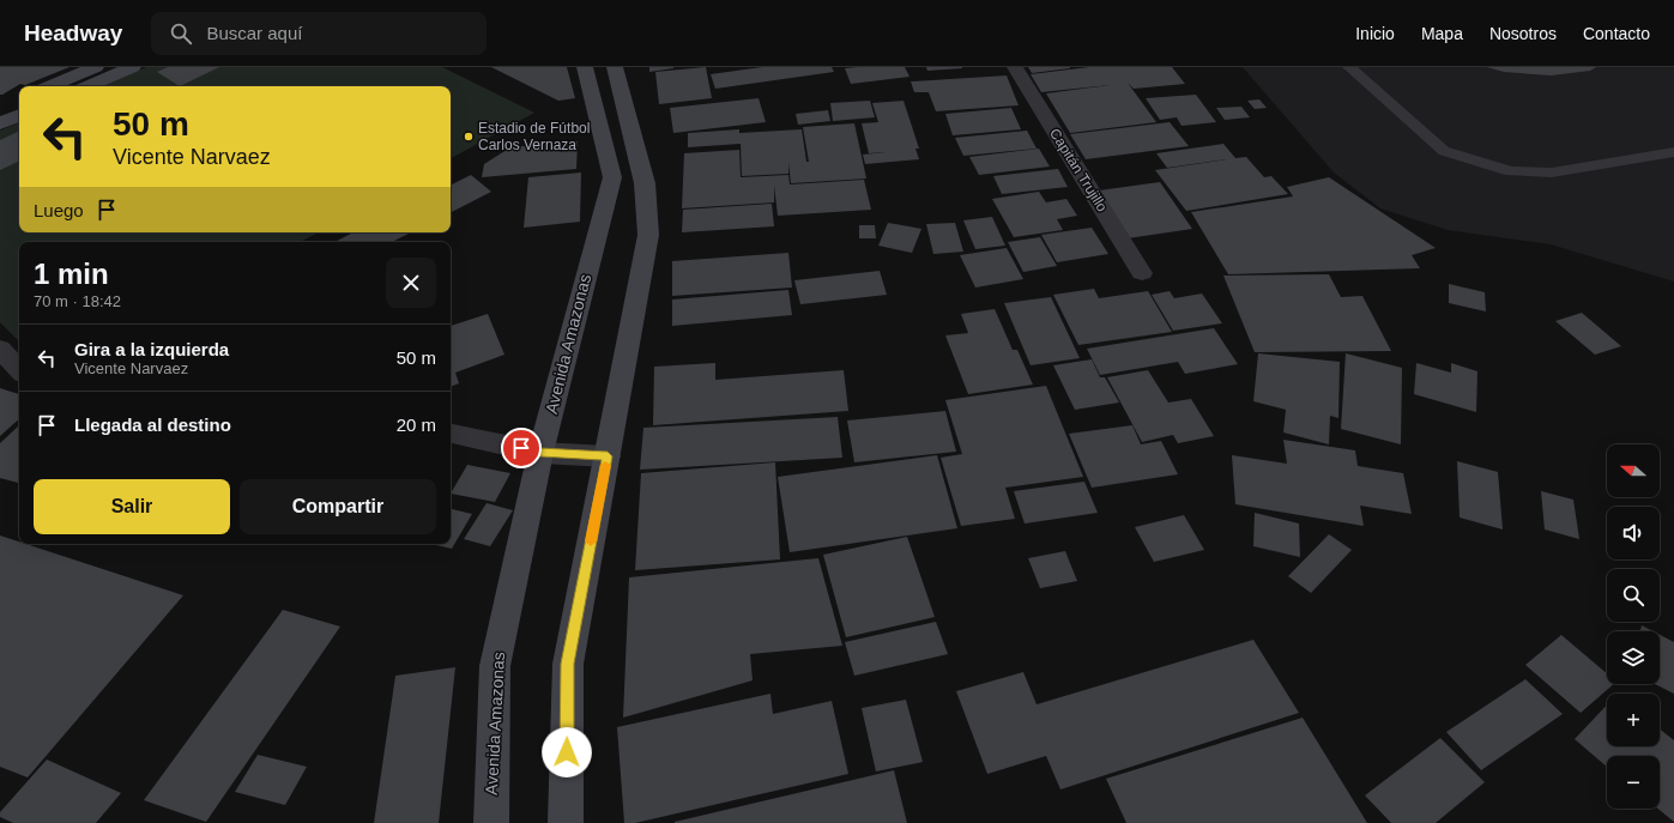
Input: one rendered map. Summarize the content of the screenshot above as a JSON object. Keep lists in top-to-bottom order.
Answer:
{
  "streets": {
    "main road": ["Avenida Amazonas"],
    "street": ["Capitán Trujillo"]
  },
  "places": ["Estadio de Fútbol Carlos Vernaza"],
  "north": "left",
  "page": {
    "header": "Headway",
    "search": "Buscar aquí",
    "nav": [
      "Inicio",
      "Mapa",
      "Nosotros",
      "Contacto"
    ],
    "turn": ["50 m", "Vicente Narvaez"],
    "then": "Luego",
    "heading": ["1 min", "70 m · 18:42"],
    "list": [
      {
        "name": "Gira a la izquierda",
        "note": "Vicente Narvaez",
        "value": "50 m"
      },
      {
        "name": "Llegada al destino",
        "value": "20 m"
      }
    ],
    "map_buttons": ["+", "−"],
    "buttons": ["Salir", "Compartir"]
  }
}
